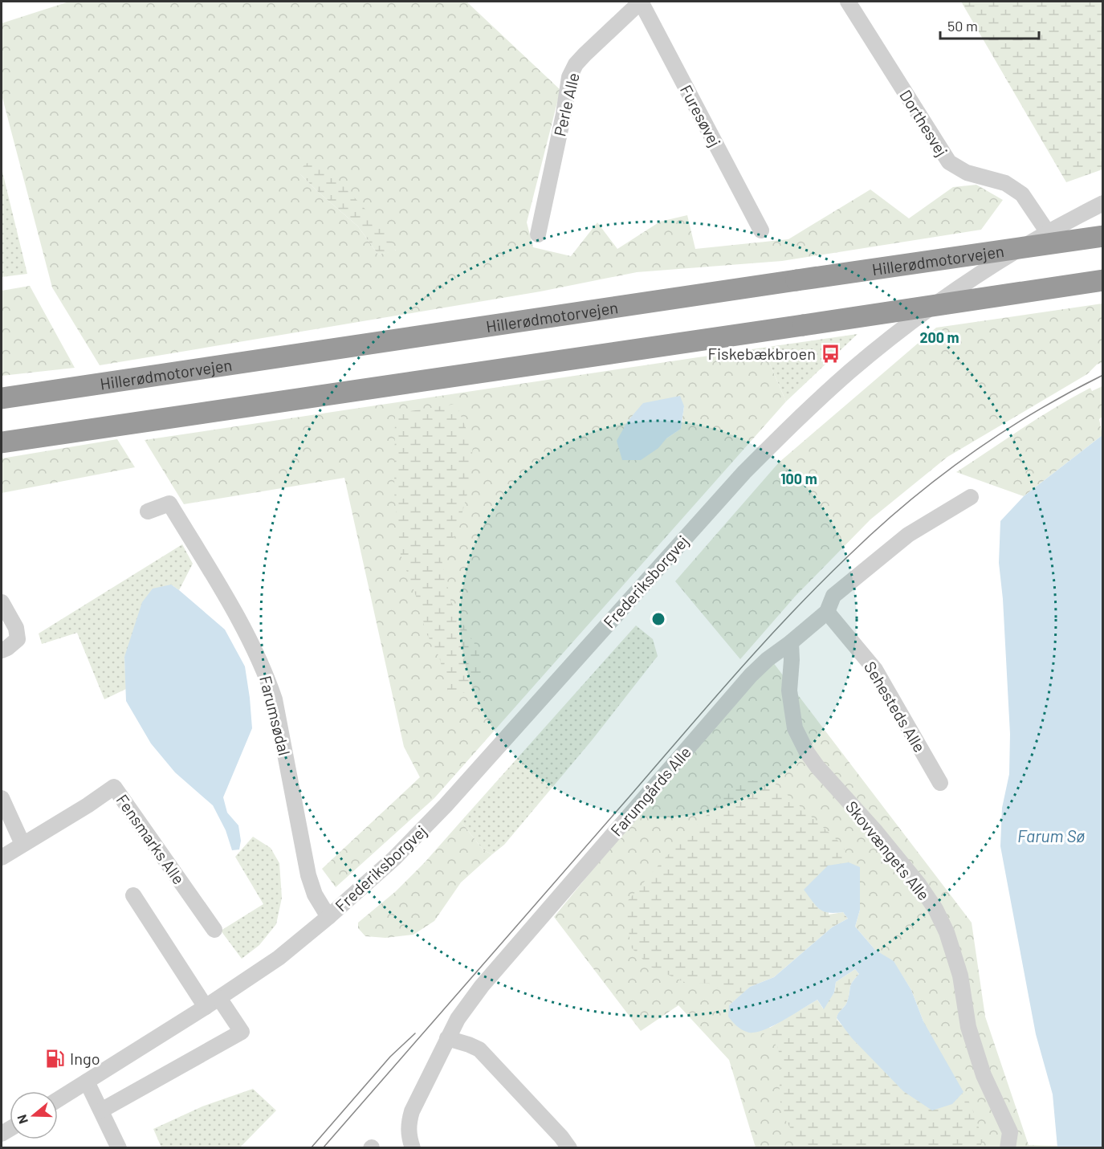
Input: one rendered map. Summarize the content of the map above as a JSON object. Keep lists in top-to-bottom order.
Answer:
{
  "streets": {
    "highway": ["Hillerødmotorvejen"],
    "street": [
      "Perle Alle",
      "Furesøvej",
      "Dorthesvej",
      "Frederiksborgvej",
      "Sehesteds Alle",
      "Farumsødal",
      "Farumgårds Alle",
      "Fensmarks Alle",
      "Skovvængets Alle"
    ]
  },
  "crossings": [
    ["Perle Alle", "Furesøvej"],
    ["Dorthesvej", "Frederiksborgvej"],
    ["Frederiksborgvej", "Farumsødal"],
    ["Sehesteds Alle", "Farumgårds Alle"],
    ["Farumgårds Alle", "Skovvængets Alle"]
  ],
  "water": ["Farum Sø"],
  "places": {
    "bus stop": ["Fiskebækbroen"],
    "fuel station": ["Ingo"]
  },
  "scale_bar": "50 m",
  "north": "left",
  "rings": ["200 m", "100 m"]
}
